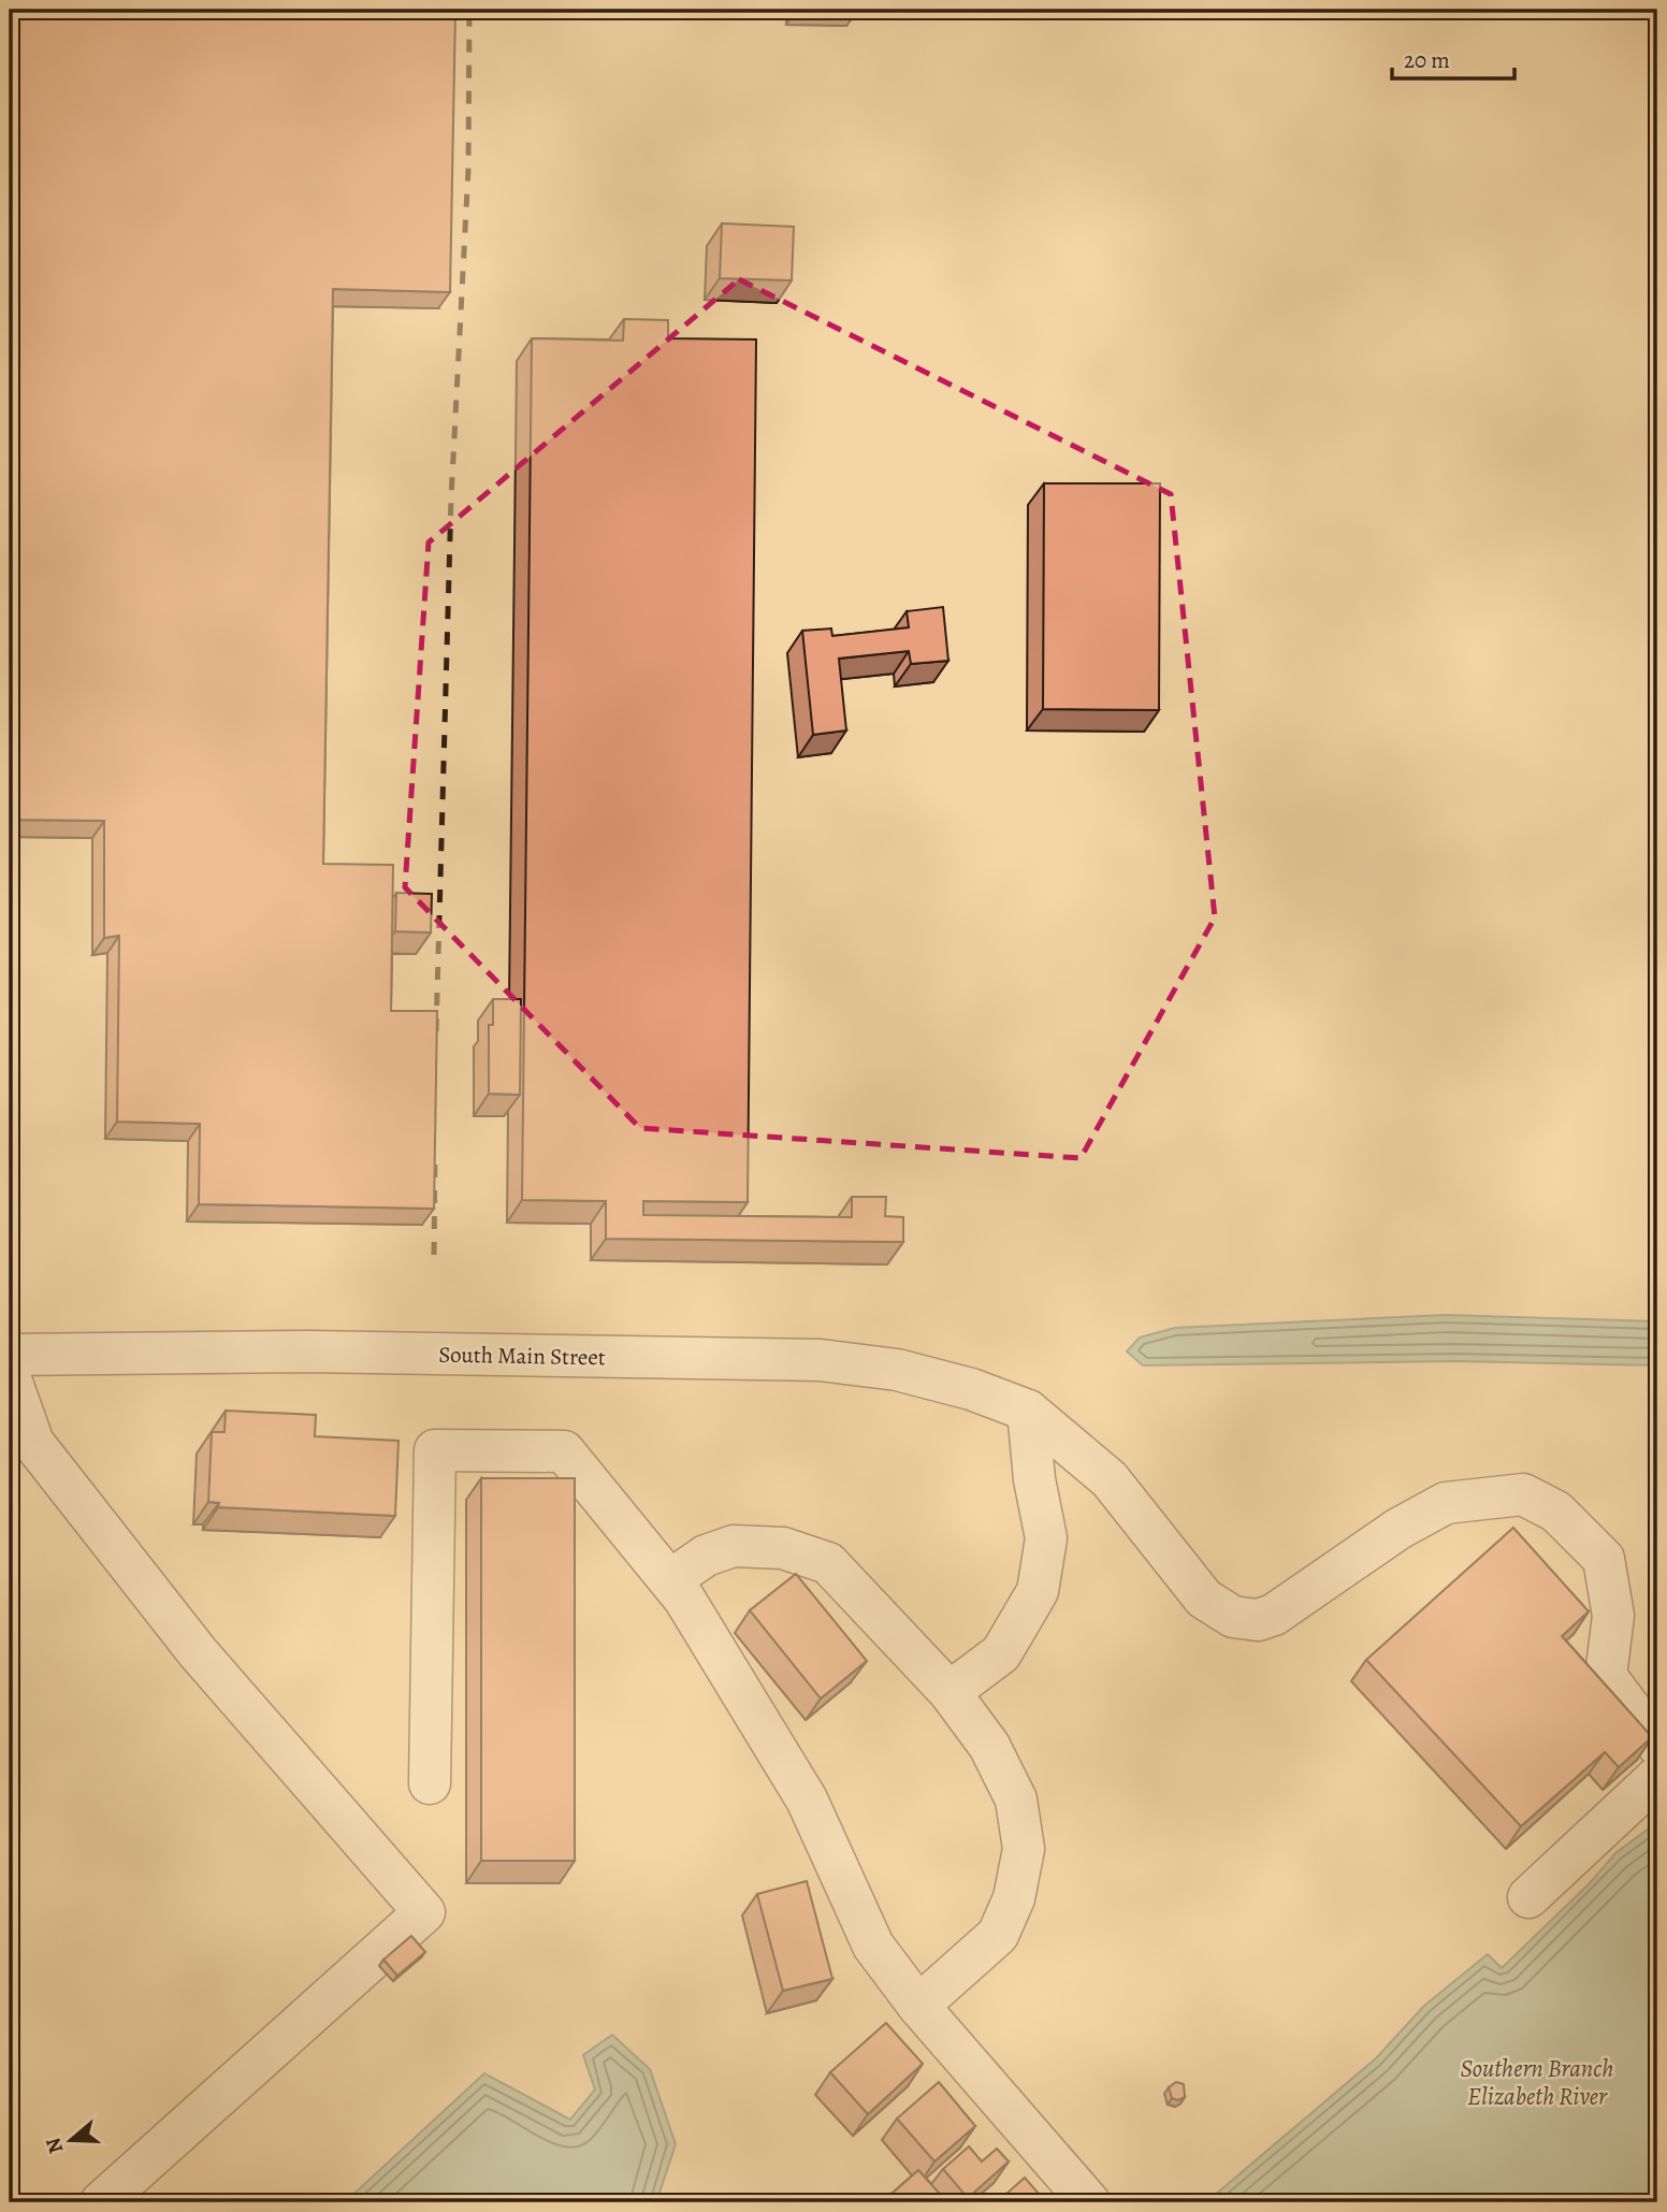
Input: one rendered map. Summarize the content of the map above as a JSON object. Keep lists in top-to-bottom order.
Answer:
{
  "streets": {
    "street": ["South Main Street"]
  },
  "water": ["Southern Branch Elizabeth River"],
  "scale_bar": "20 m",
  "north": "left"
}
